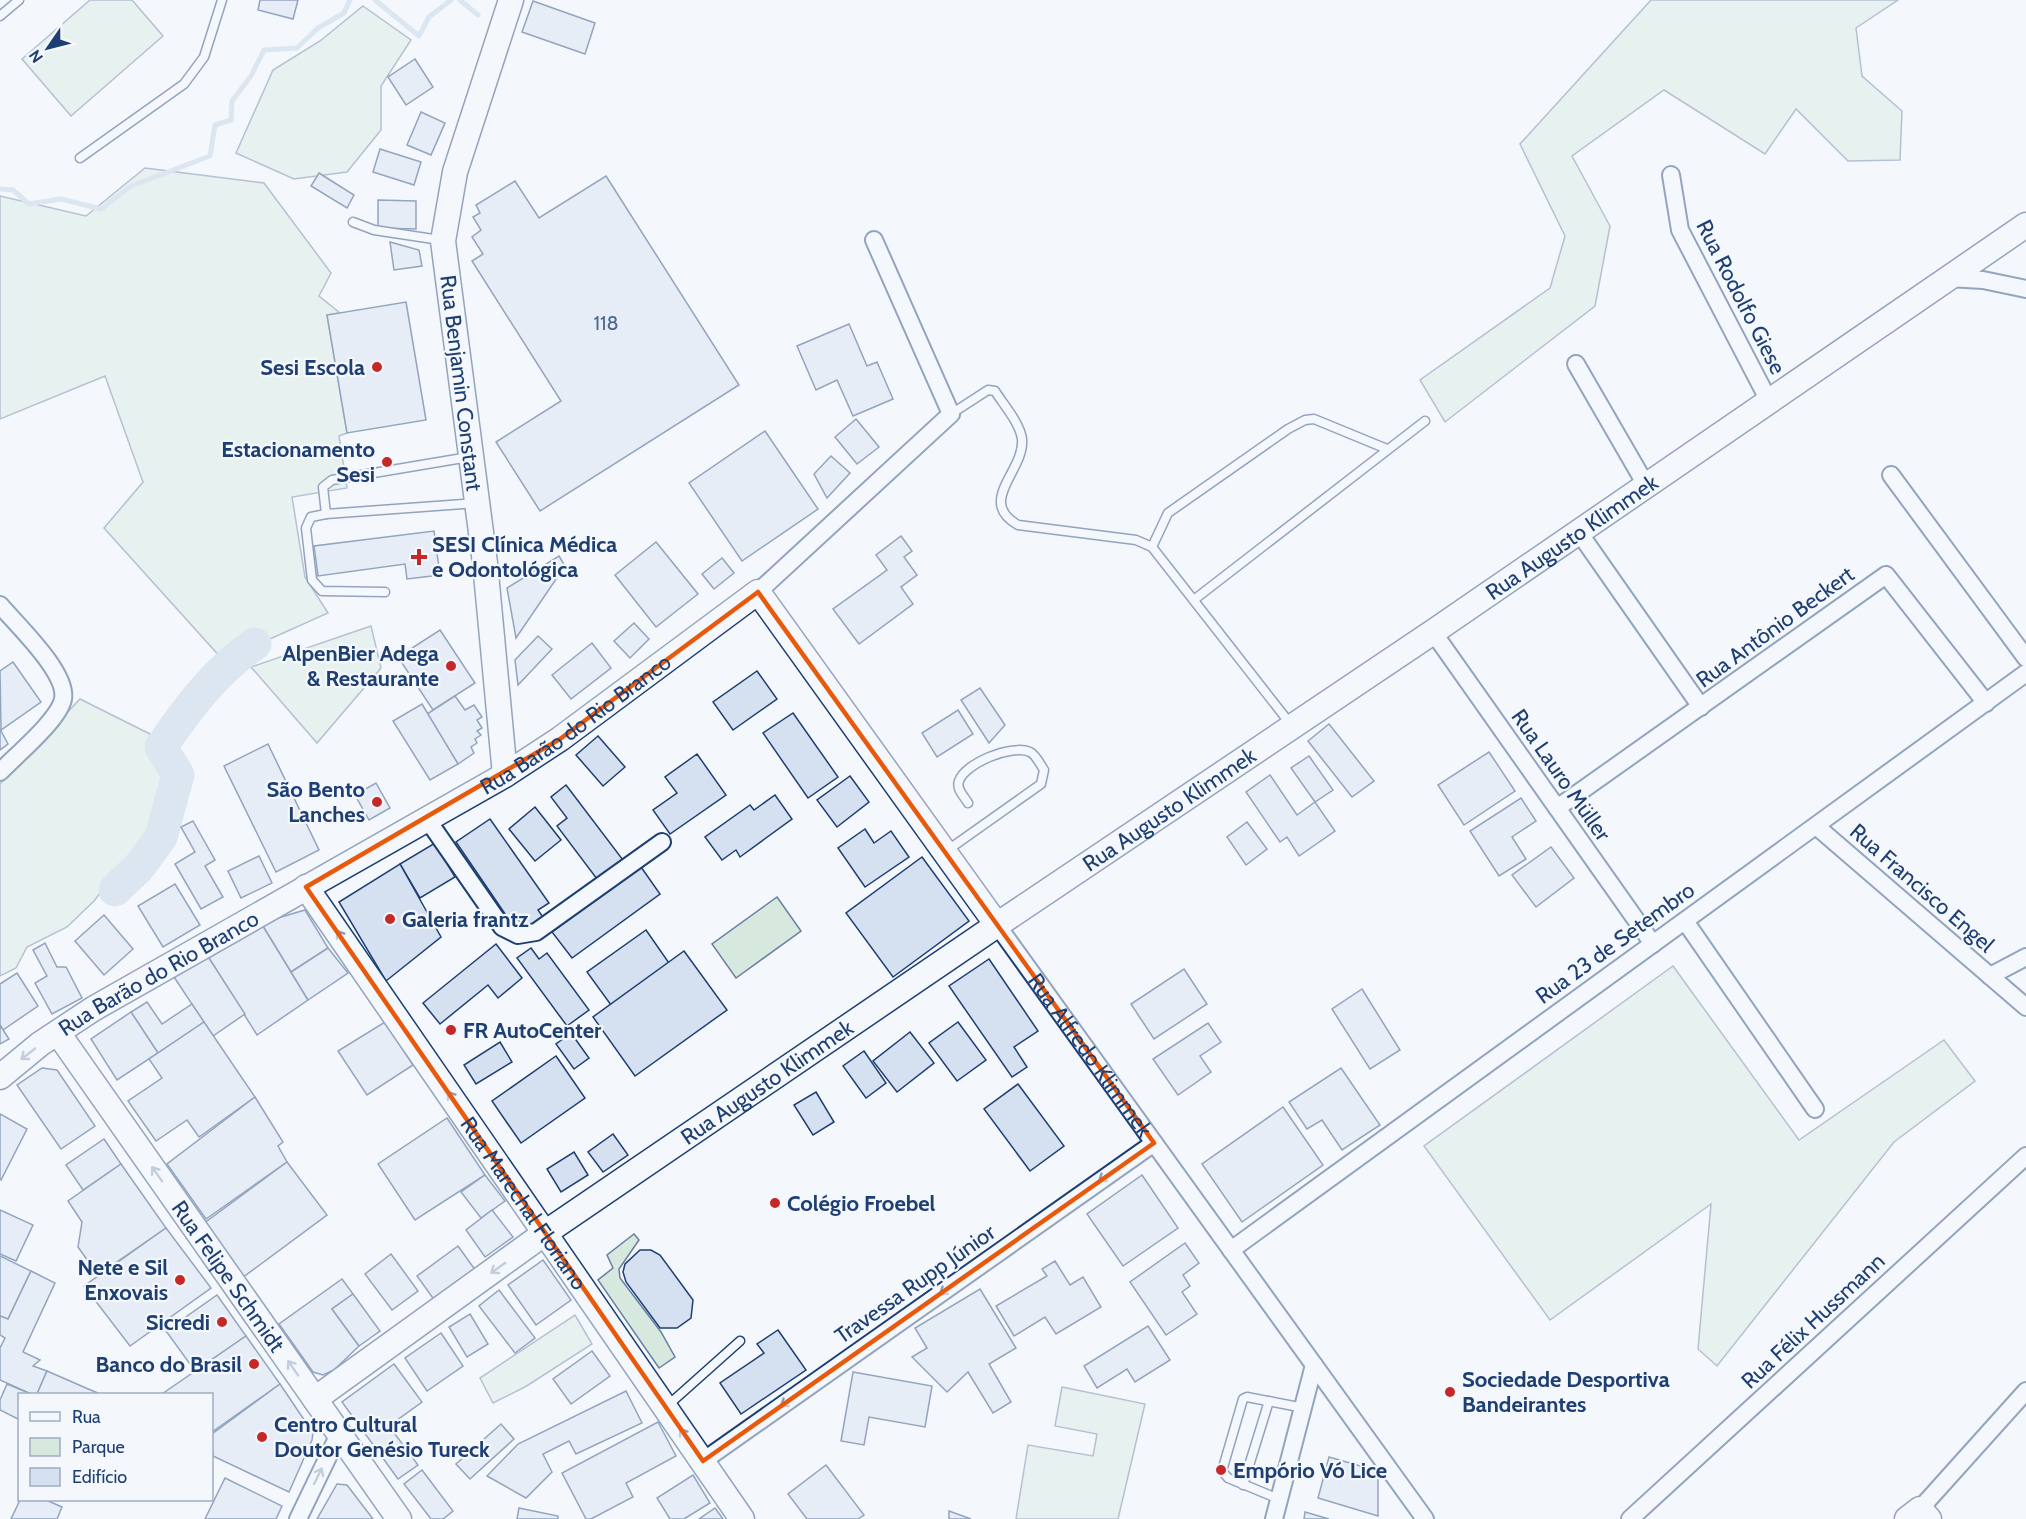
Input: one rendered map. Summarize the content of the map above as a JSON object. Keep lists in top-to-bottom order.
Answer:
{
  "streets": {
    "street": [
      "Rua Rodolfo Giese",
      "Rua Benjamin Constant",
      "Rua Augusto Klimmek",
      "Rua Antônio Beckert",
      "Rua Barão do Rio Branco",
      "Rua Lauro Müller",
      "Rua Francisco Engel",
      "Rua 23 de Setembro",
      "Rua Alfredo Klimmek",
      "Rua Marechal Floriano",
      "Rua Felipe Schmidt",
      "Travessa Rupp Júnior",
      "Rua Félix Hussmann"
    ]
  },
  "crossings": [
    ["Rua Rodolfo Giese", "Rua Augusto Klimmek"],
    ["Rua Benjamin Constant", "Rua Barão do Rio Branco"],
    ["Rua Augusto Klimmek", "Rua Lauro Müller"],
    ["Rua Augusto Klimmek", "Rua Alfredo Klimmek"],
    ["Rua Augusto Klimmek", "Rua Marechal Floriano"],
    ["Rua Augusto Klimmek", "Rua Felipe Schmidt"],
    ["Rua Antônio Beckert", "Rua Lauro Müller"],
    ["Rua Antônio Beckert", "Rua 23 de Setembro"],
    ["Rua Barão do Rio Branco", "Rua Alfredo Klimmek"],
    ["Rua Barão do Rio Branco", "Rua Marechal Floriano"],
    ["Rua Barão do Rio Branco", "Rua Felipe Schmidt"],
    ["Rua Lauro Müller", "Rua 23 de Setembro"],
    ["Rua Francisco Engel", "Rua 23 de Setembro"],
    ["Rua 23 de Setembro", "Rua Alfredo Klimmek"],
    ["Rua Alfredo Klimmek", "Travessa Rupp Júnior"],
    ["Rua Marechal Floriano", "Travessa Rupp Júnior"]
  ],
  "one_way": ["Rua Marechal Floriano", "Rua Felipe Schmidt", "Travessa Rupp Júnior"],
  "places": {
    "other": [
      "Sesi Escola",
      "Estacionamento Sesi",
      "AlpenBier Adega & Restaurante",
      "São Bento Lanches",
      "Galeria frantz",
      "FR AutoCenter",
      "Colégio Froebel",
      "Nete e Sil Enxovais",
      "Sicredi",
      "Banco do Brasil",
      "Sociedade Desportiva Bandeirantes",
      "Centro Cultural Doutor Genésio Tureck",
      "Empório Vó Lice"
    ],
    "health": ["SESI Clínica Médica e Odontológica"]
  },
  "house_numbers": ["118"],
  "legend": ["Rua", "Parque", "Edifício"],
  "north": "bottom left"
}
